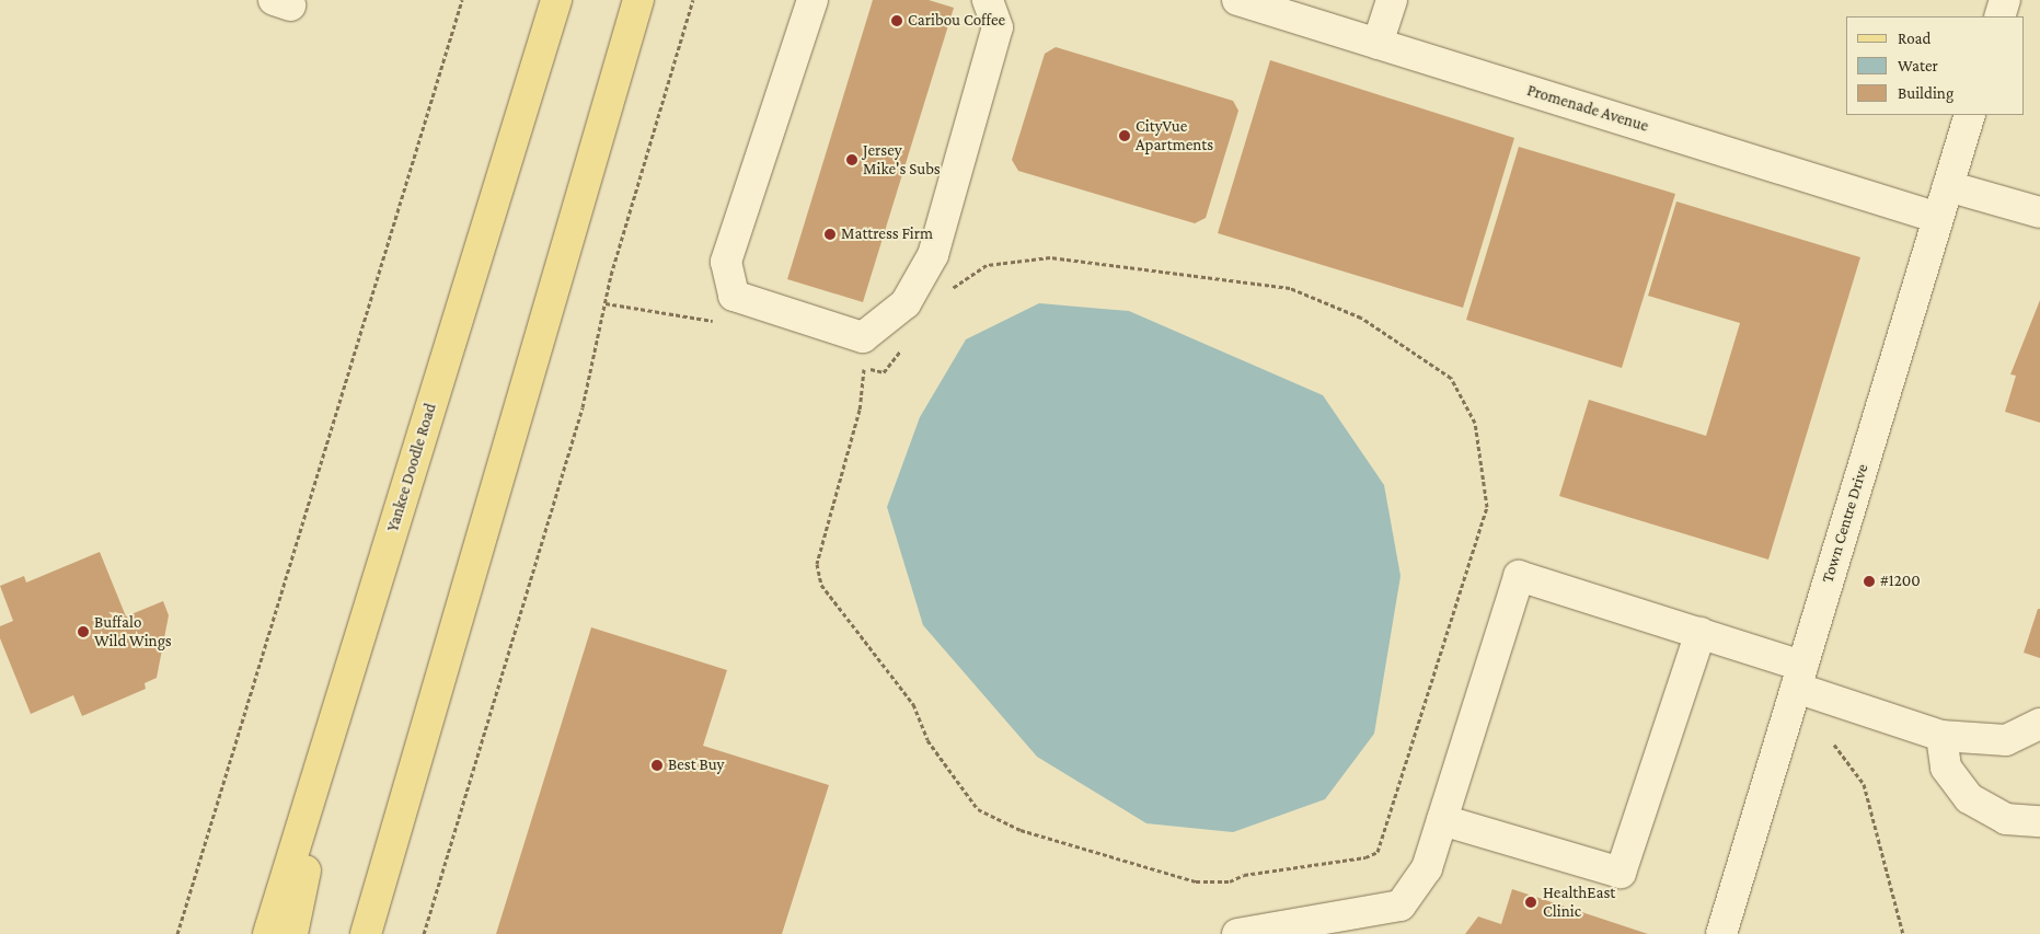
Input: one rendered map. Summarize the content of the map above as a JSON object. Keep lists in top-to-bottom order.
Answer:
{
  "streets": {
    "main road": ["Yankee Doodle Road"],
    "street": ["Promenade Avenue", "Town Centre Drive"]
  },
  "crossings": [
    ["Promenade Avenue", "Town Centre Drive"]
  ],
  "places": [
    "Caribou Coffee",
    "CityVue Apartments",
    "Jersey Mike's Subs",
    "Mattress Firm",
    "#1200",
    "Buffalo Wild Wings",
    "Best Buy",
    "HealthEast Clinic"
  ],
  "legend": ["Road", "Water", "Building"]
}
